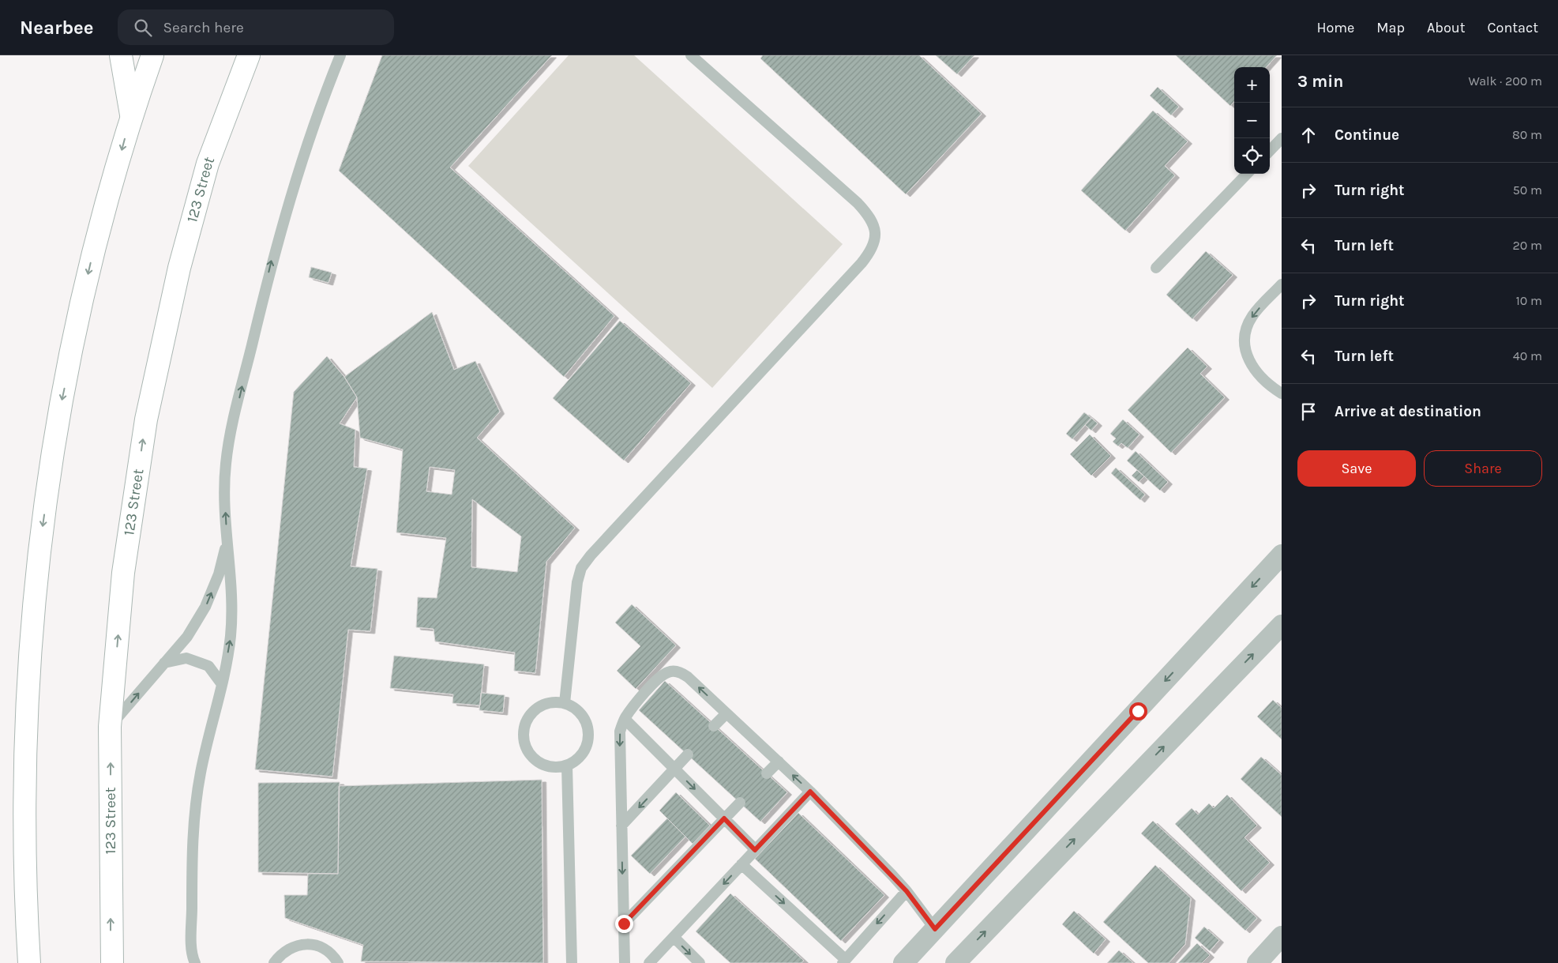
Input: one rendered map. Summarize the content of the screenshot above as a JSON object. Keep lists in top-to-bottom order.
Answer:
{
  "streets": {
    "main road": ["123 Street"]
  },
  "page": {
    "header": "Nearbee",
    "search": "Search here",
    "nav": [
      "Home",
      "Map",
      "About",
      "Contact"
    ],
    "heading": ["3 min", "Walk · 200 m"],
    "map_buttons": ["+", "−"],
    "list": [
      ["Continue", "80 m"],
      ["Turn right", "50 m"],
      ["Turn left", "20 m"],
      ["Turn right", "10 m"],
      ["Turn left", "40 m"],
      "Arrive at destination"
    ],
    "buttons": ["Save", "Share"]
  }
}
